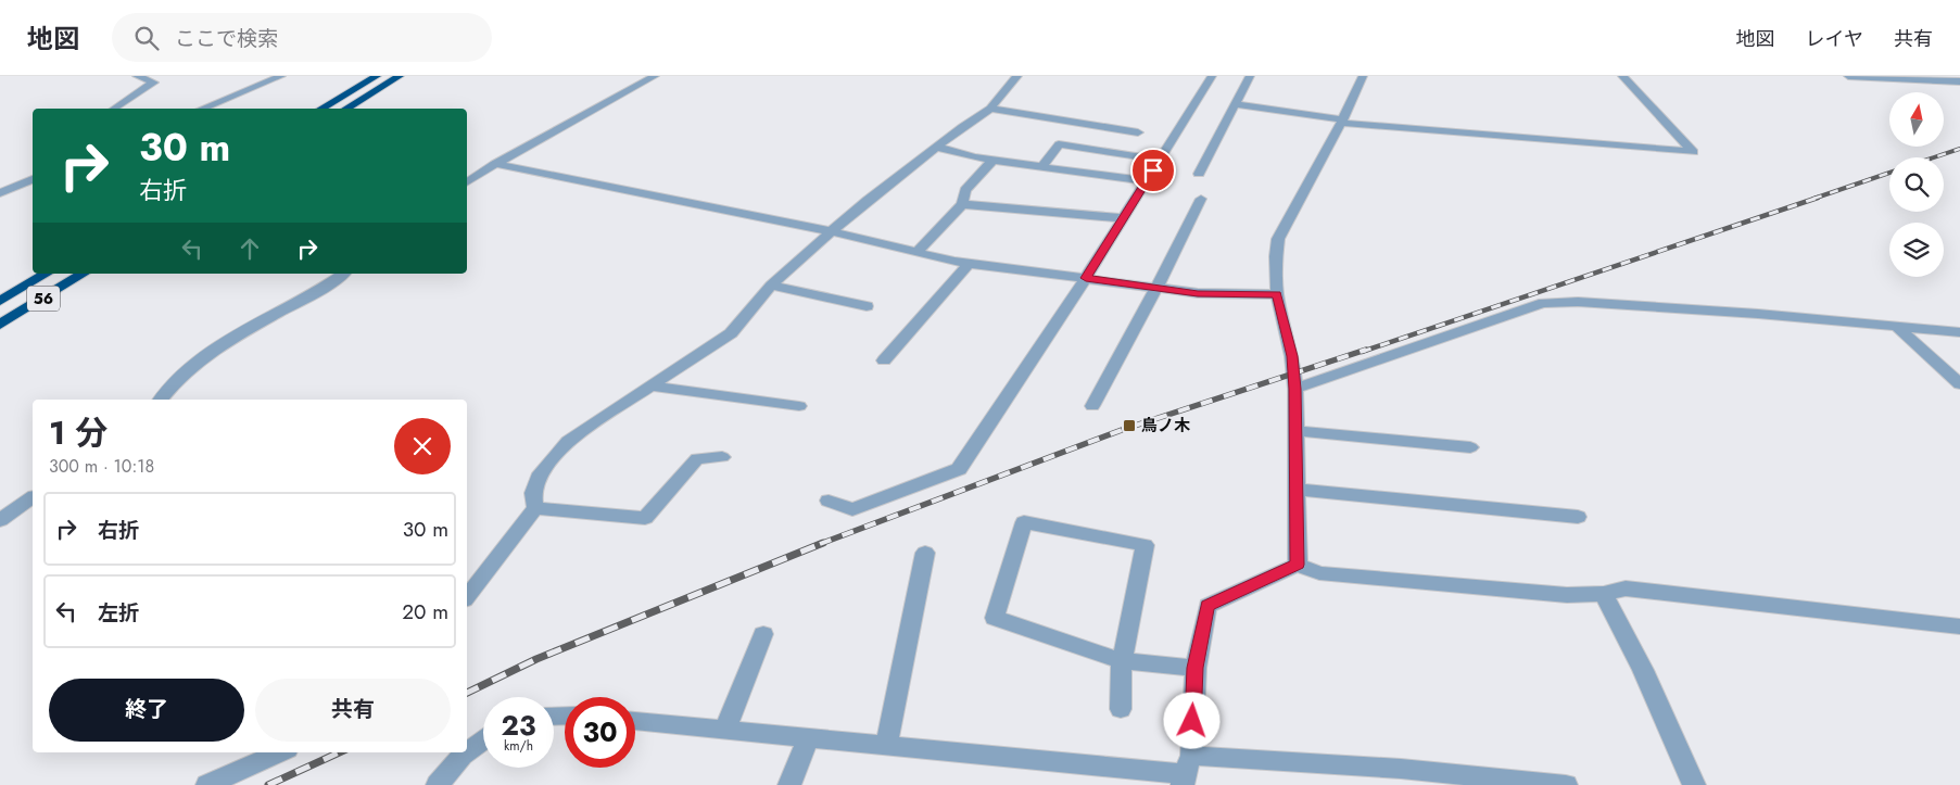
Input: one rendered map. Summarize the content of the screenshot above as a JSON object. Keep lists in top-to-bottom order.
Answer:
{
  "streets": {
    "highway": ["56"]
  },
  "places": {
    "transit": ["鳥ノ木"]
  },
  "north": "top",
  "page": {
    "header": "地図",
    "search": "ここで検索",
    "nav": ["地図", "レイヤ", "共有"],
    "turn": ["30 m", "右折"],
    "heading": ["1 分", "300 m · 10:18"],
    "list": [
      {
        "name": "右折",
        "value": "30 m"
      },
      {
        "name": "左折",
        "value": "20 m"
      }
    ],
    "buttons": ["終了", "共有"],
    "speed": "23 km/h",
    "limit": "30"
  }
}
